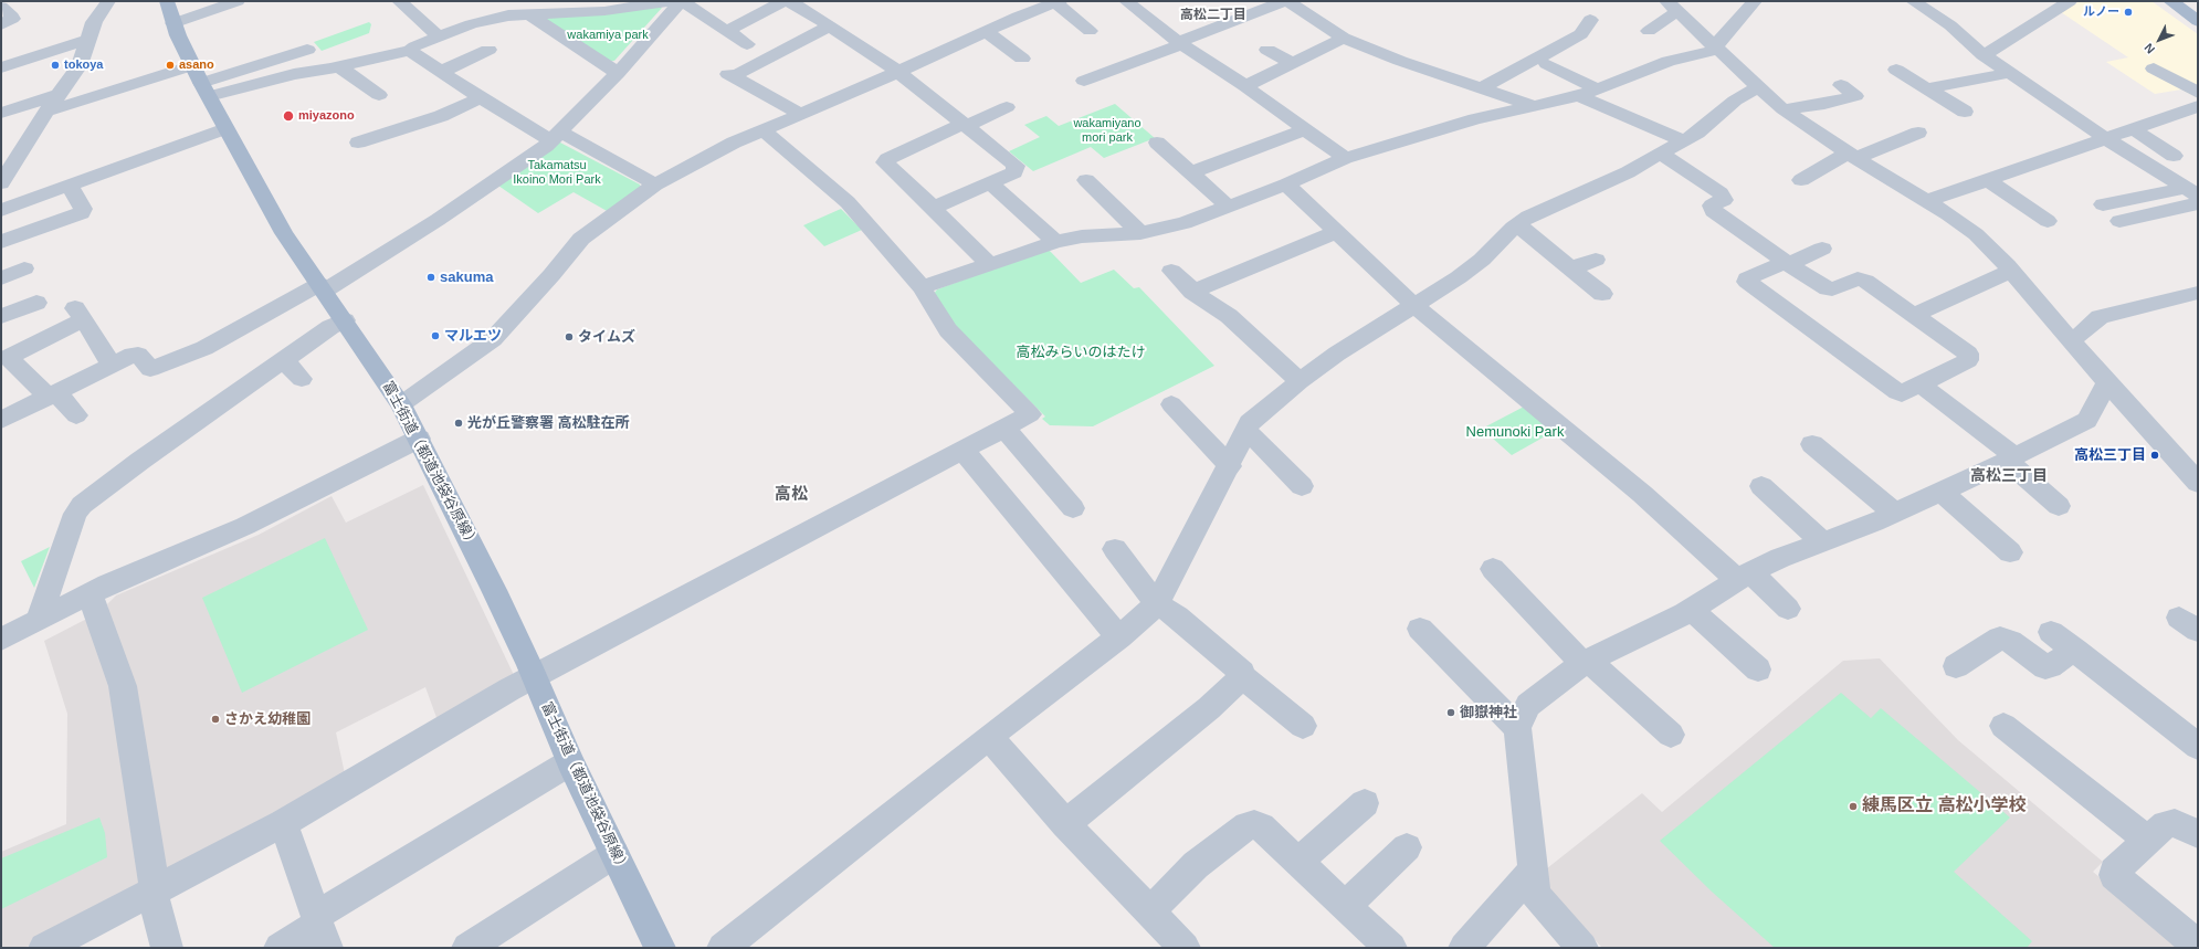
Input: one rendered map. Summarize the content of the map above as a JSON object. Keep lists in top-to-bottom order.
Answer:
{
  "streets": {
    "main road": ["富士街道（都道池袋谷原線）"]
  },
  "districts": ["高松二丁目", "高松三丁目", "高松"],
  "parks": [
    "wakamiya park",
    "wakamiyano mori park",
    "Takamatsu Ikoino Mori Park",
    "高松みらいのはたけ",
    "Nemunoki Park"
  ],
  "places": [
    "ルノー",
    "tokoya",
    "asano",
    "miyazono",
    "sakuma",
    "マルエツ",
    "タイムズ",
    "光が丘警察署 高松駐在所",
    "高松三丁目",
    "御嶽神社",
    "さかえ幼稚園",
    "練馬区立 高松小学校"
  ],
  "north": "bottom left"
}
